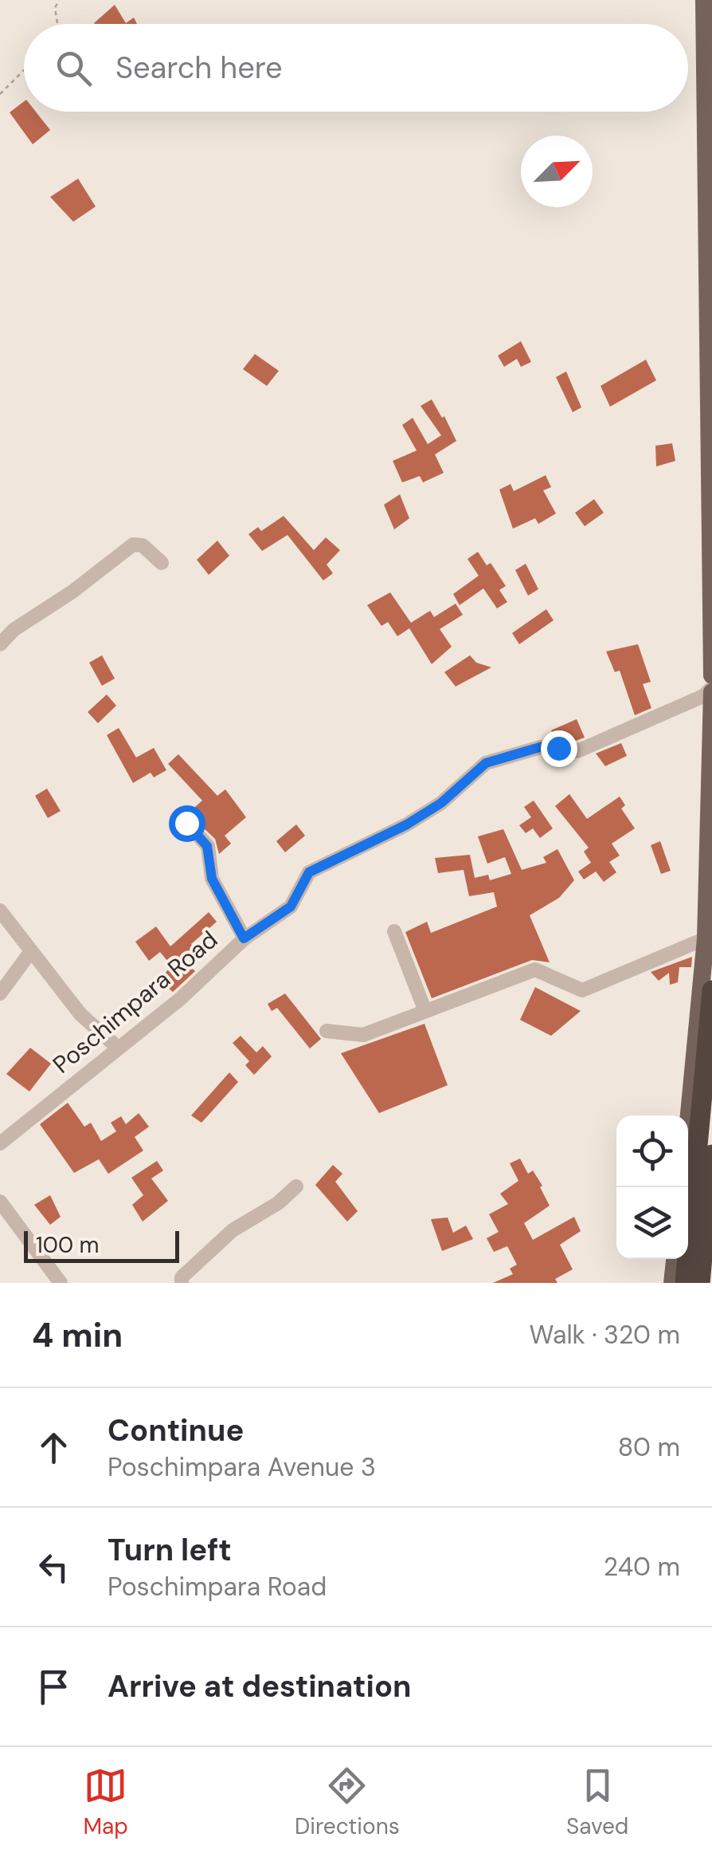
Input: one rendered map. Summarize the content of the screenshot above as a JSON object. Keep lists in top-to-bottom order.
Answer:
{
  "streets": {
    "street": ["Poschimpara Road"]
  },
  "scale_bar": "100 m",
  "north": "top right",
  "page": {
    "search": "Search here",
    "scale": "100 m",
    "heading": ["4 min", "Walk · 320 m"],
    "list": [
      ["Continue", "Poschimpara Avenue 3", "80 m"],
      ["Turn left", "Poschimpara Road", "240 m"],
      "Arrive at destination"
    ],
    "nav": ["Map", "Directions", "Saved"]
  }
}
